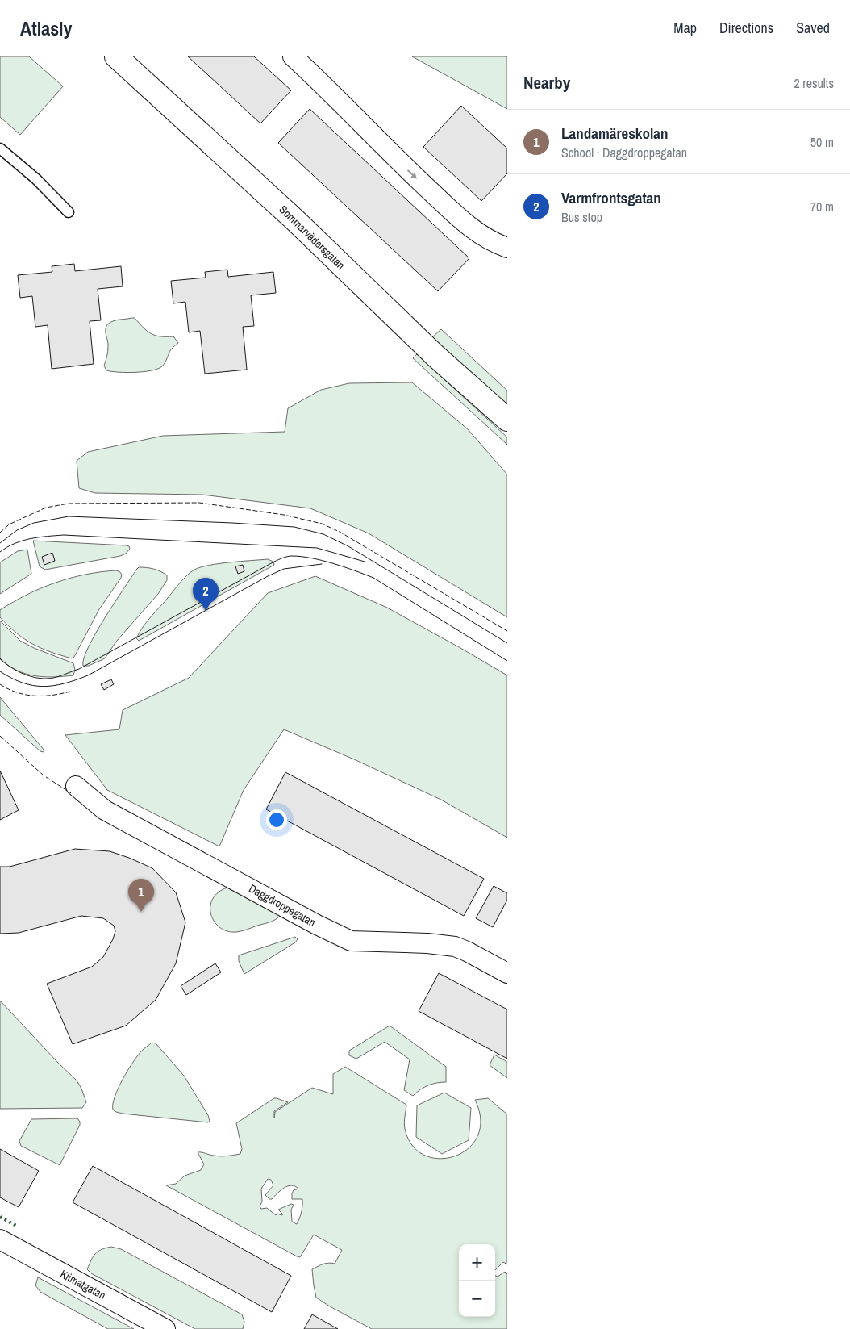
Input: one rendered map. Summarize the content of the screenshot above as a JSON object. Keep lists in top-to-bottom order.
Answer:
{
  "streets": {
    "street": ["Sommarvädersgatan", "Daggdroppegatan", "Klimatgatan"]
  },
  "page": {
    "header": "Atlasly",
    "nav": ["Map", "Directions", "Saved"],
    "heading": ["Nearby", "2 results"],
    "list": [
      {
        "mark": "1",
        "name": "Landamäreskolan",
        "note": "School · Daggdroppegatan",
        "value": "50 m"
      },
      {
        "mark": "2",
        "name": "Varmfrontsgatan",
        "note": "Bus stop",
        "value": "70 m"
      }
    ],
    "pins": ["2", "1"],
    "map_buttons": ["+", "−"]
  }
}
